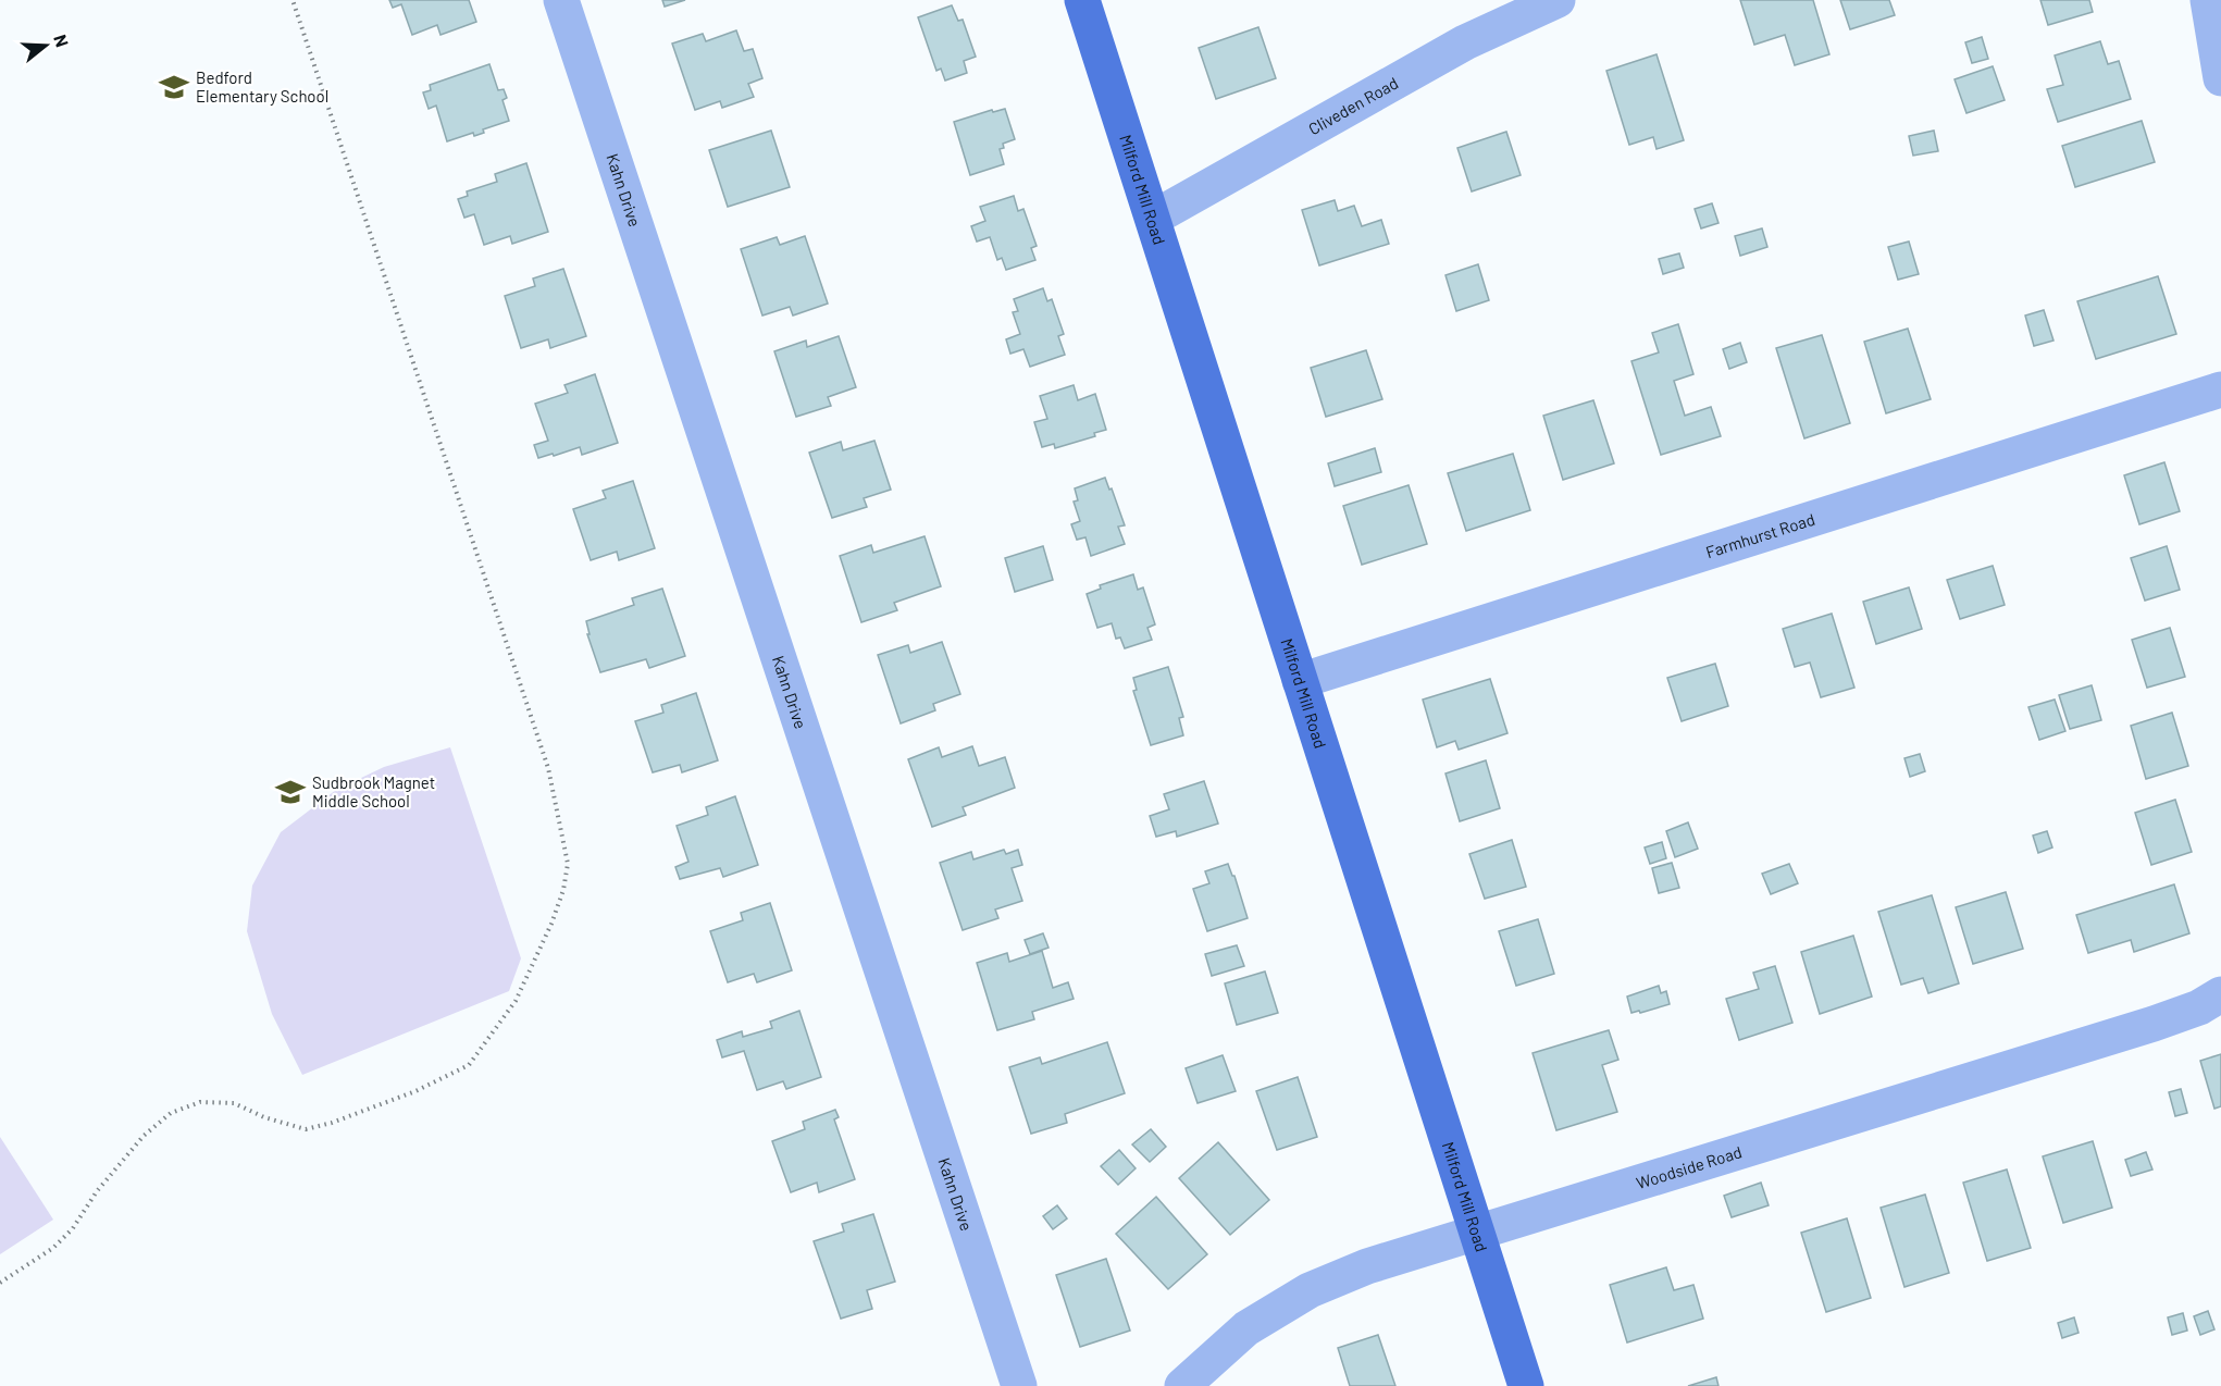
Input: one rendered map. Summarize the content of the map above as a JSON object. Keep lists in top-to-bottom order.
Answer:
{
  "streets": {
    "main road": ["Milford Mill Road"],
    "street": [
      "Cliveden Road",
      "Kahn Drive",
      "Farmhurst Road",
      "Woodside Road"
    ]
  },
  "crossings": [
    ["Cliveden Road", "Milford Mill Road"],
    ["Milford Mill Road", "Farmhurst Road"],
    ["Milford Mill Road", "Woodside Road"]
  ],
  "places": {
    "school or university": ["Bedford Elementary School", "Sudbrook Magnet Middle School"]
  },
  "north": "right"
}
